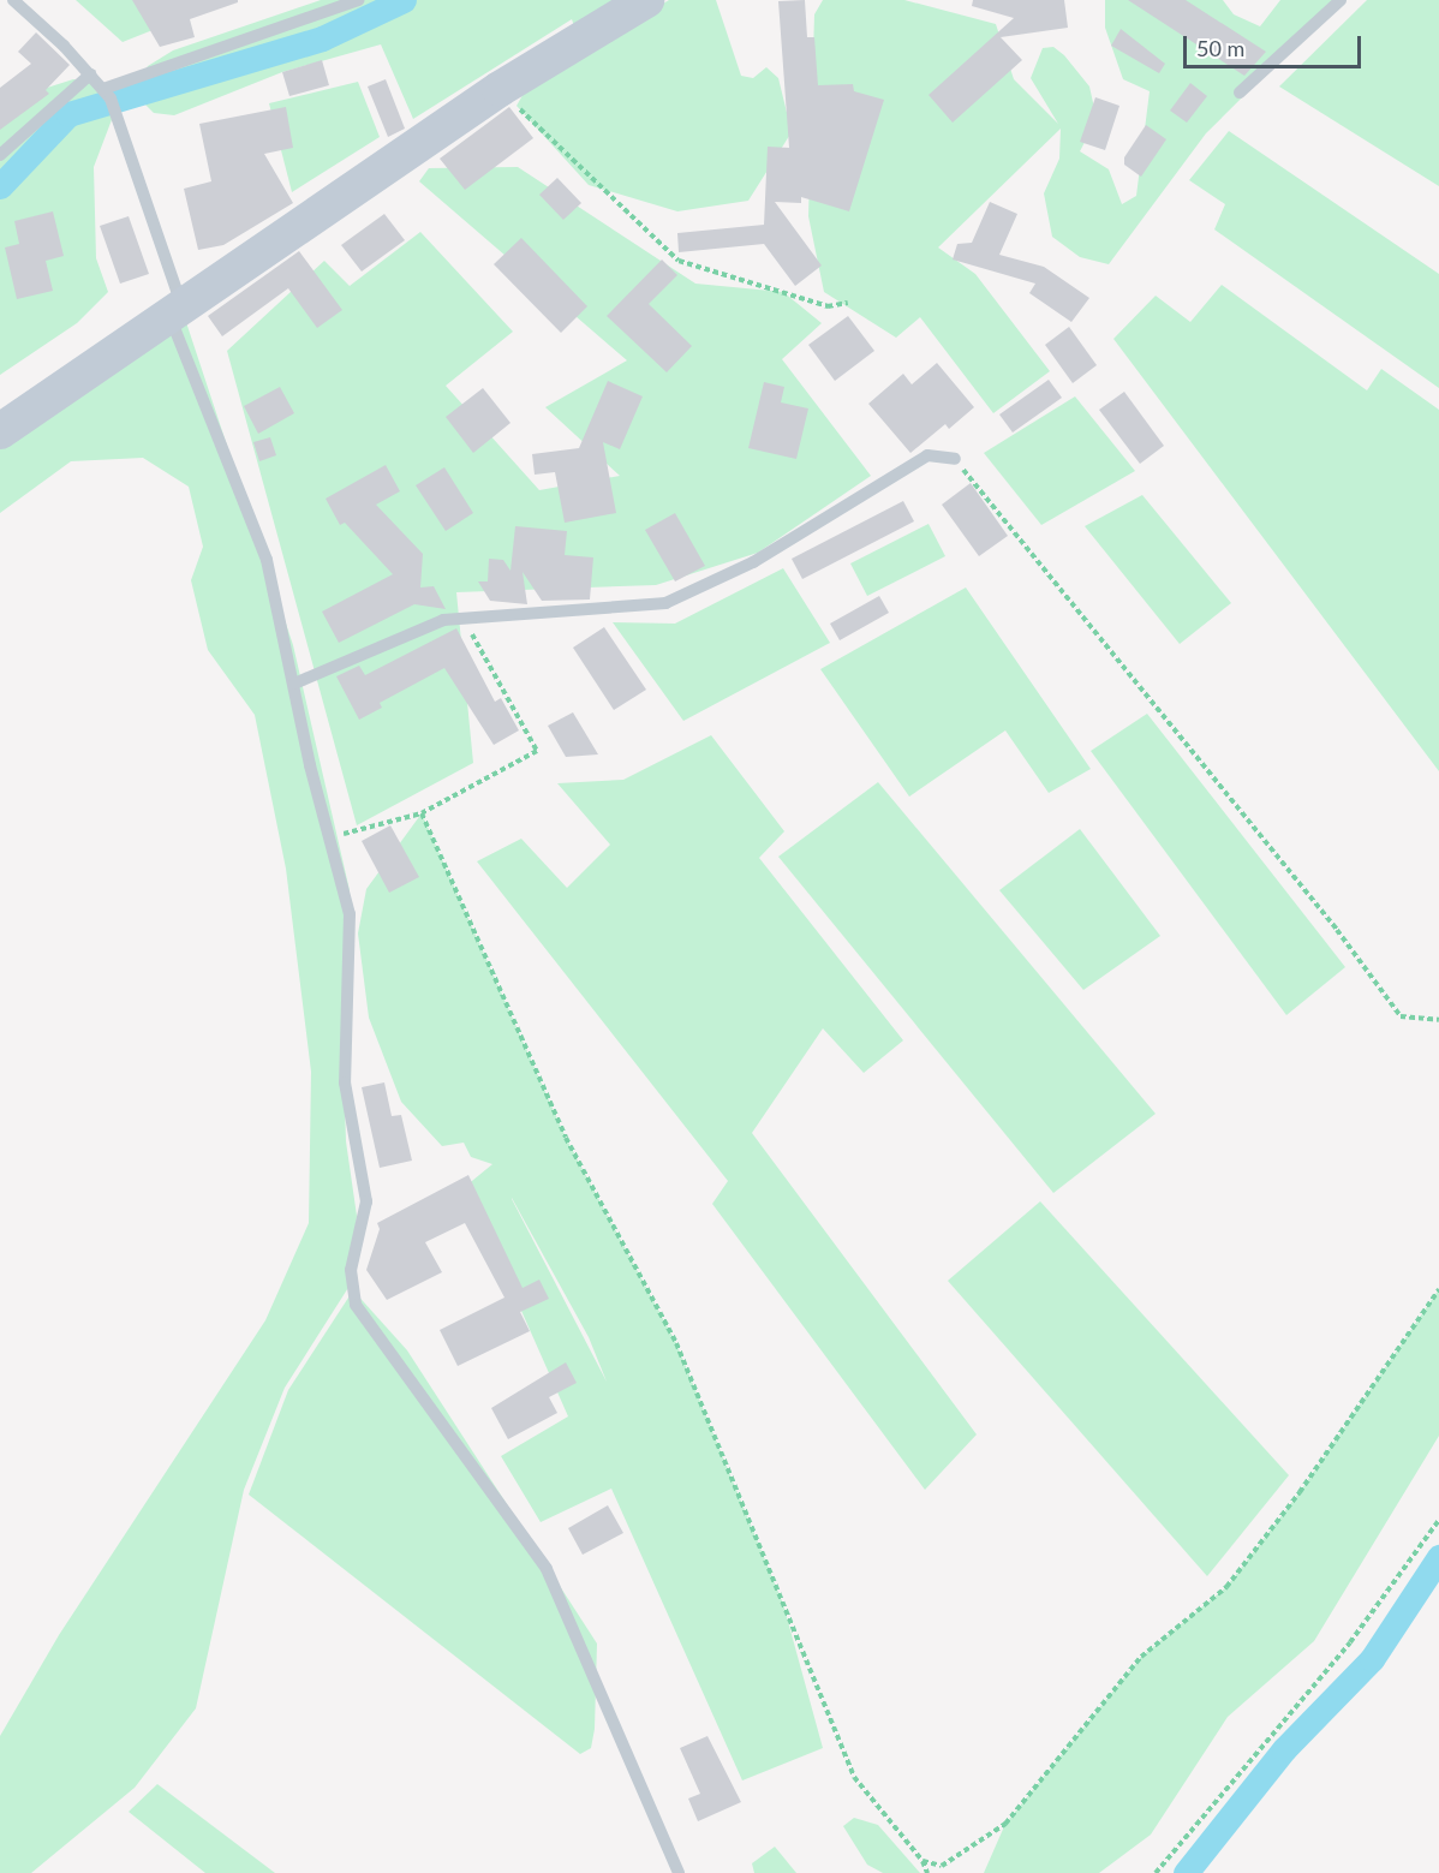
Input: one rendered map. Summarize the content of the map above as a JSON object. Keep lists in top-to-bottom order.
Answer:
{
  "scale_bar": "50 m"
}
